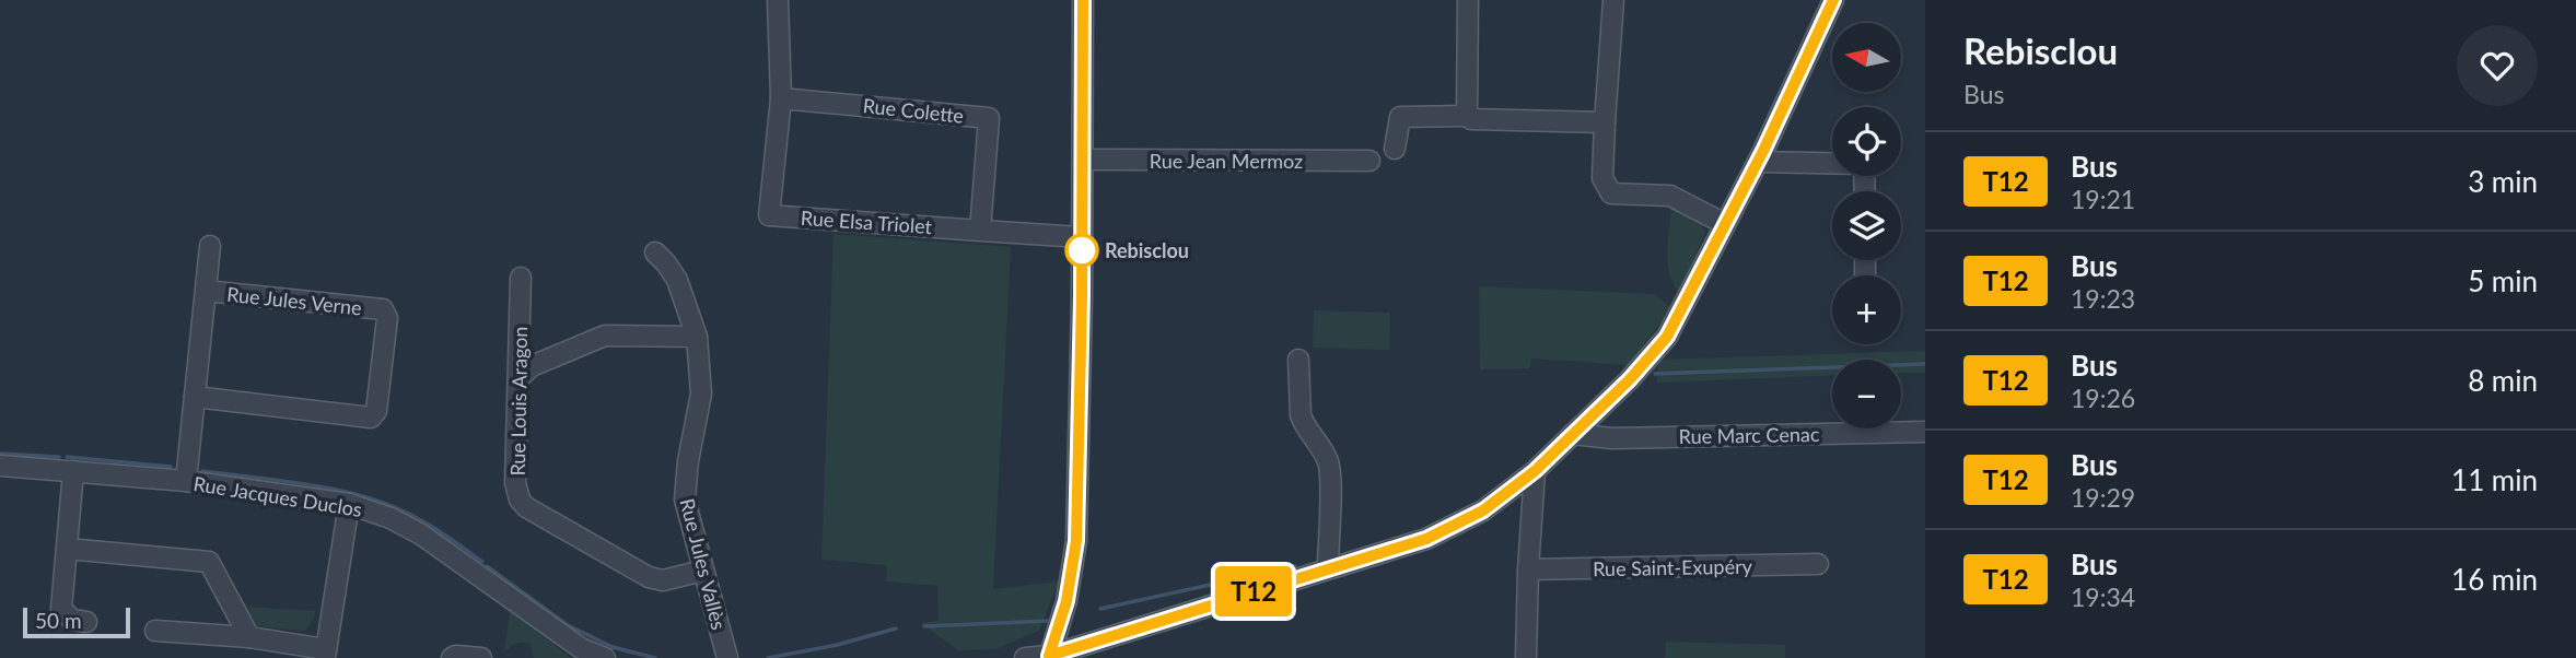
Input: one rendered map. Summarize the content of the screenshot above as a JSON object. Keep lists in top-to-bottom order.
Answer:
{
  "streets": {
    "street": [
      "Rue Colette",
      "Rue Jean Mermoz",
      "Rue Elsa Triolet",
      "Rue Jules Verne",
      "Rue Louis Aragon",
      "Rue Marc Cenac",
      "Rue Jacques Duclos",
      "Rue Jules Vallès",
      "Rue Saint-Exupéry"
    ]
  },
  "crossings": [
    ["Rue Colette", "Rue Elsa Triolet"],
    ["Rue Louis Aragon", "Rue Jules Vallès"]
  ],
  "places": ["Rebisclou"],
  "lines": ["bus line T12"],
  "scale_bar": "50 m",
  "north": "left",
  "page": {
    "on_map": "T12",
    "heading": ["Rebisclou", "Bus"],
    "map_buttons": ["+", "−"],
    "list": [
      {
        "mark": "T12",
        "name": "Bus",
        "note": "19:21",
        "value": "3 min"
      },
      {
        "mark": "T12",
        "name": "Bus",
        "note": "19:23",
        "value": "5 min"
      },
      {
        "mark": "T12",
        "name": "Bus",
        "note": "19:26",
        "value": "8 min"
      },
      {
        "mark": "T12",
        "name": "Bus",
        "note": "19:29",
        "value": "11 min"
      },
      {
        "mark": "T12",
        "name": "Bus",
        "note": "19:34",
        "value": "16 min"
      }
    ],
    "scale": "50 m"
  }
}
